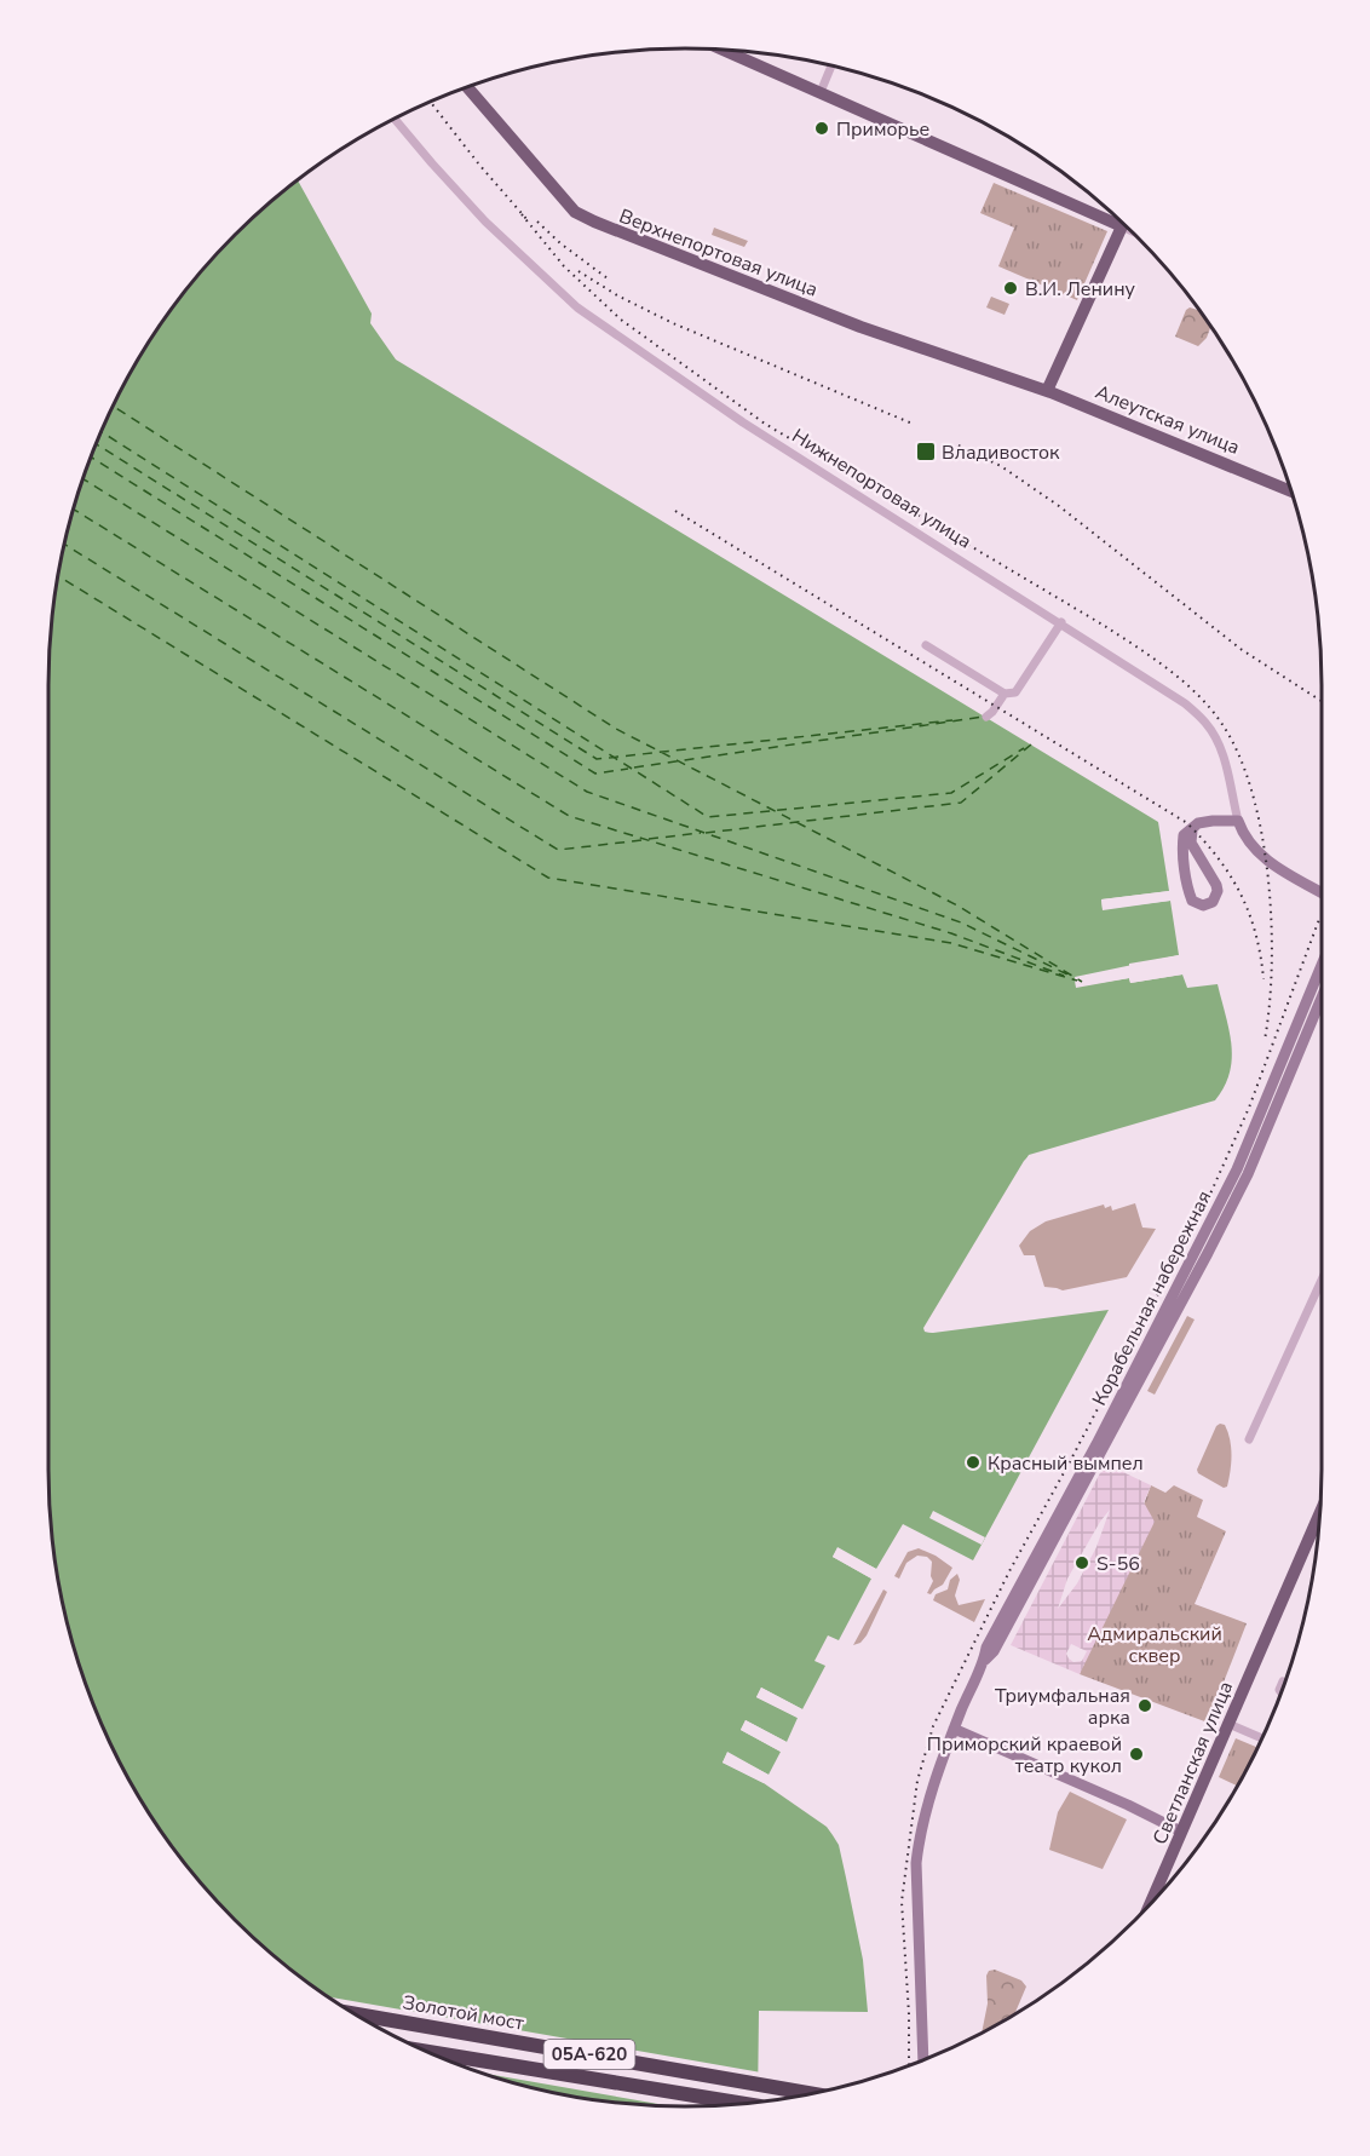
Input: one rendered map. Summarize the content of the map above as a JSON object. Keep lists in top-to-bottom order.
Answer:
{
  "streets": {
    "highway": ["Золотой мост", "05А-620"],
    "main road": [
      "Верхнепортовая улица",
      "Алеутская улица",
      "Нижнепортовая улица",
      "Корабельная набережная",
      "Светланская улица"
    ]
  },
  "crossings": [
    ["Верхнепортовая улица", "Алеутская улица"]
  ],
  "parks": ["Адмиральский сквер"],
  "places": {
    "other": [
      "Приморье",
      "В.И. Ленину",
      "Красный вымпел",
      "S-56",
      "Триумфальная арка",
      "Приморский краевой театр кукол"
    ],
    "transit": ["Владивосток"]
  }
}
